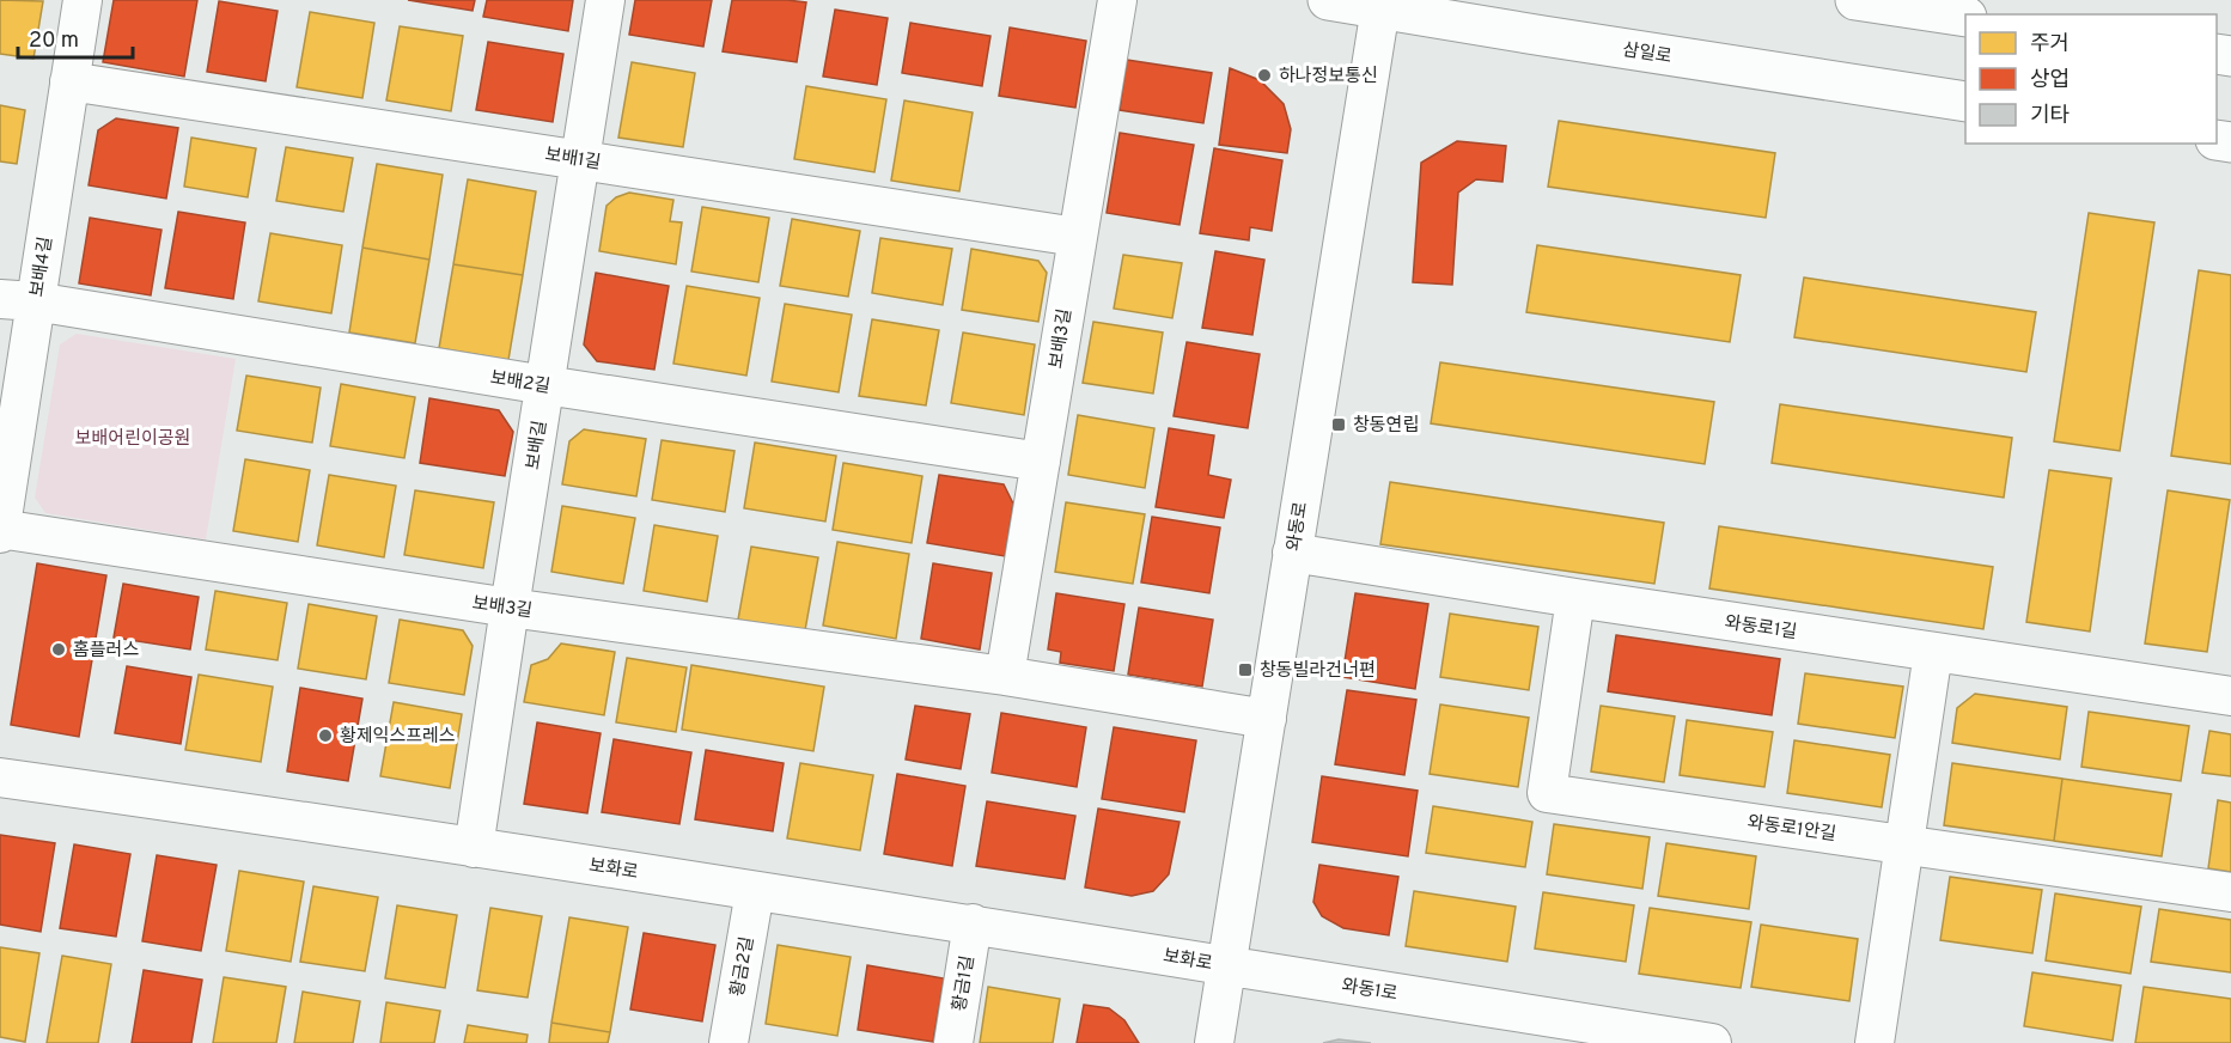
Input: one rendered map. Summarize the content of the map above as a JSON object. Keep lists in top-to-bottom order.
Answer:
{
  "streets": {
    "main road": ["삼일로"],
    "street": [
      "보배1길",
      "보배4길",
      "보배3길",
      "보배2길",
      "보배길",
      "와동로",
      "와동로1길",
      "와동로1안길",
      "보화로",
      "황금2길",
      "황금1길",
      "와동1로"
    ]
  },
  "crossings": [
    ["삼일로", "와동로"],
    ["보배1길", "보배4길"],
    ["보배1길", "보배3길"],
    ["보배1길", "보배길"],
    ["보배4길", "보배3길"],
    ["보배4길", "보배2길"],
    ["보배3길", "보배2길"],
    ["보배3길", "보배길"],
    ["보배3길", "와동로"],
    ["보배2길", "보배길"],
    ["보배길", "보화로"],
    ["와동로", "와동로1길"],
    ["와동로", "보화로"],
    ["와동로", "와동1로"],
    ["와동로1길", "와동로1안길"],
    ["보화로", "황금2길"],
    ["보화로", "황금1길"],
    ["보화로", "와동1로"]
  ],
  "parks": ["보배어린이공원"],
  "places": {
    "other": ["하나정보통신", "홈플러스", "황제익스프레스"],
    "transit": ["창동연립", "창동빌라건너편"]
  },
  "legend": ["주거", "상업", "기타"],
  "scale_bar": "20 m"
}
